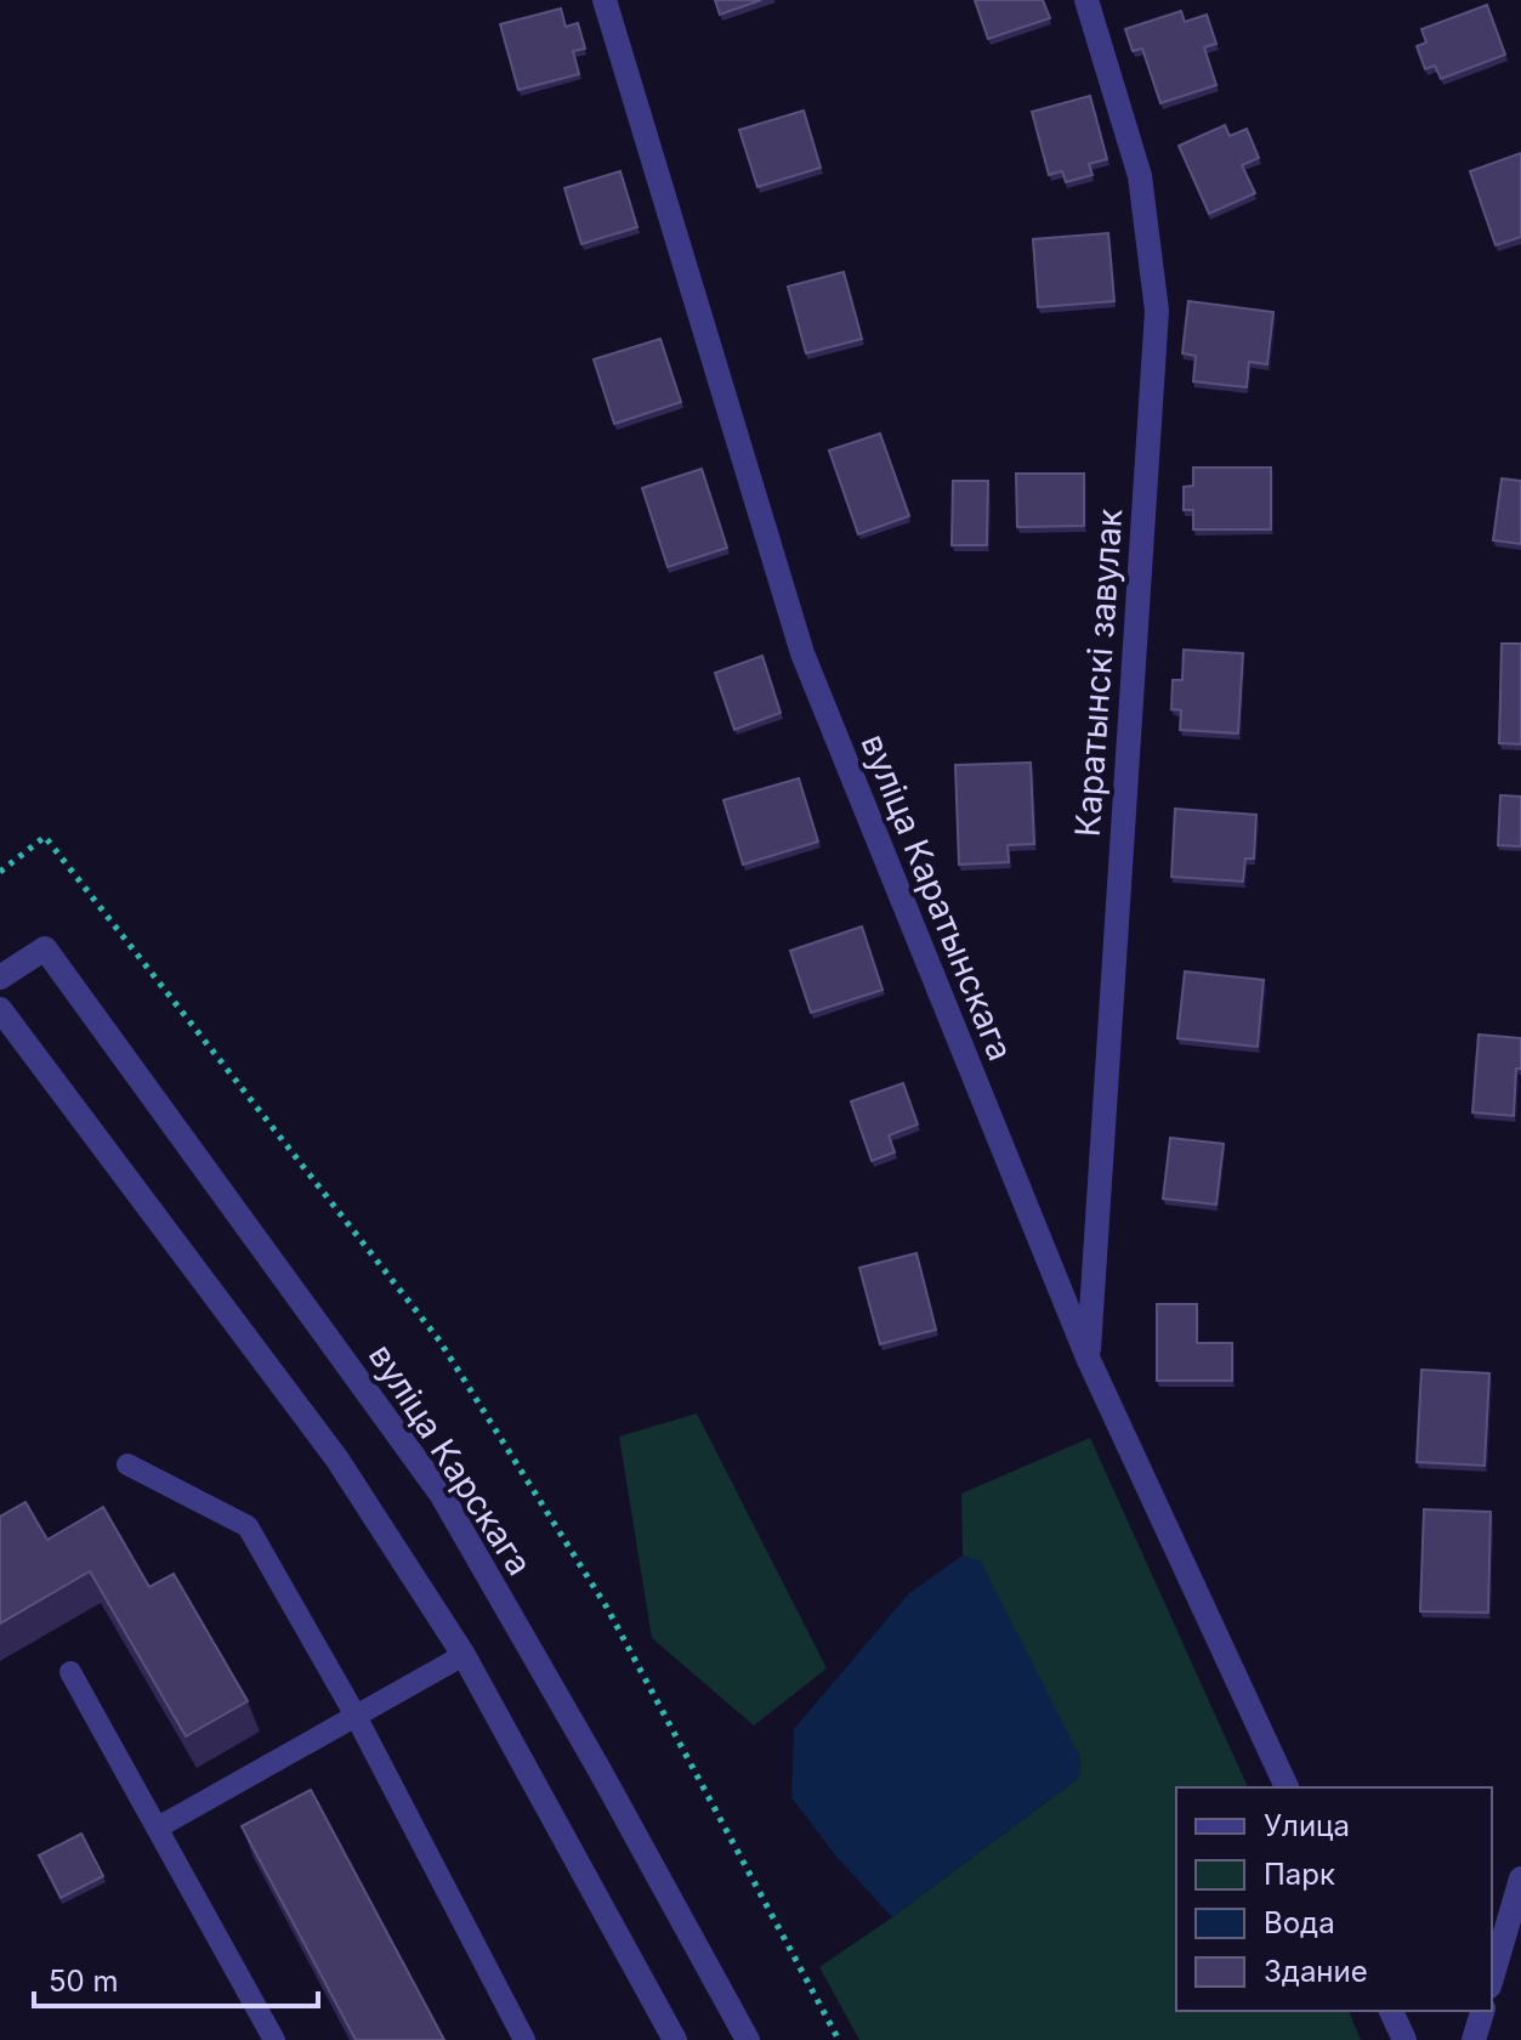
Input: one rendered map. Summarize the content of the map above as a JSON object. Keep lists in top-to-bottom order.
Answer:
{
  "streets": {
    "street": ["Каратынскі завулак", "вуліца Каратынскага", "вуліца Карскага"]
  },
  "crossings": [
    ["Каратынскі завулак", "вуліца Каратынскага"]
  ],
  "legend": [
    "Улица",
    "Парк",
    "Вода",
    "Здание"
  ],
  "scale_bar": "50 m"
}
